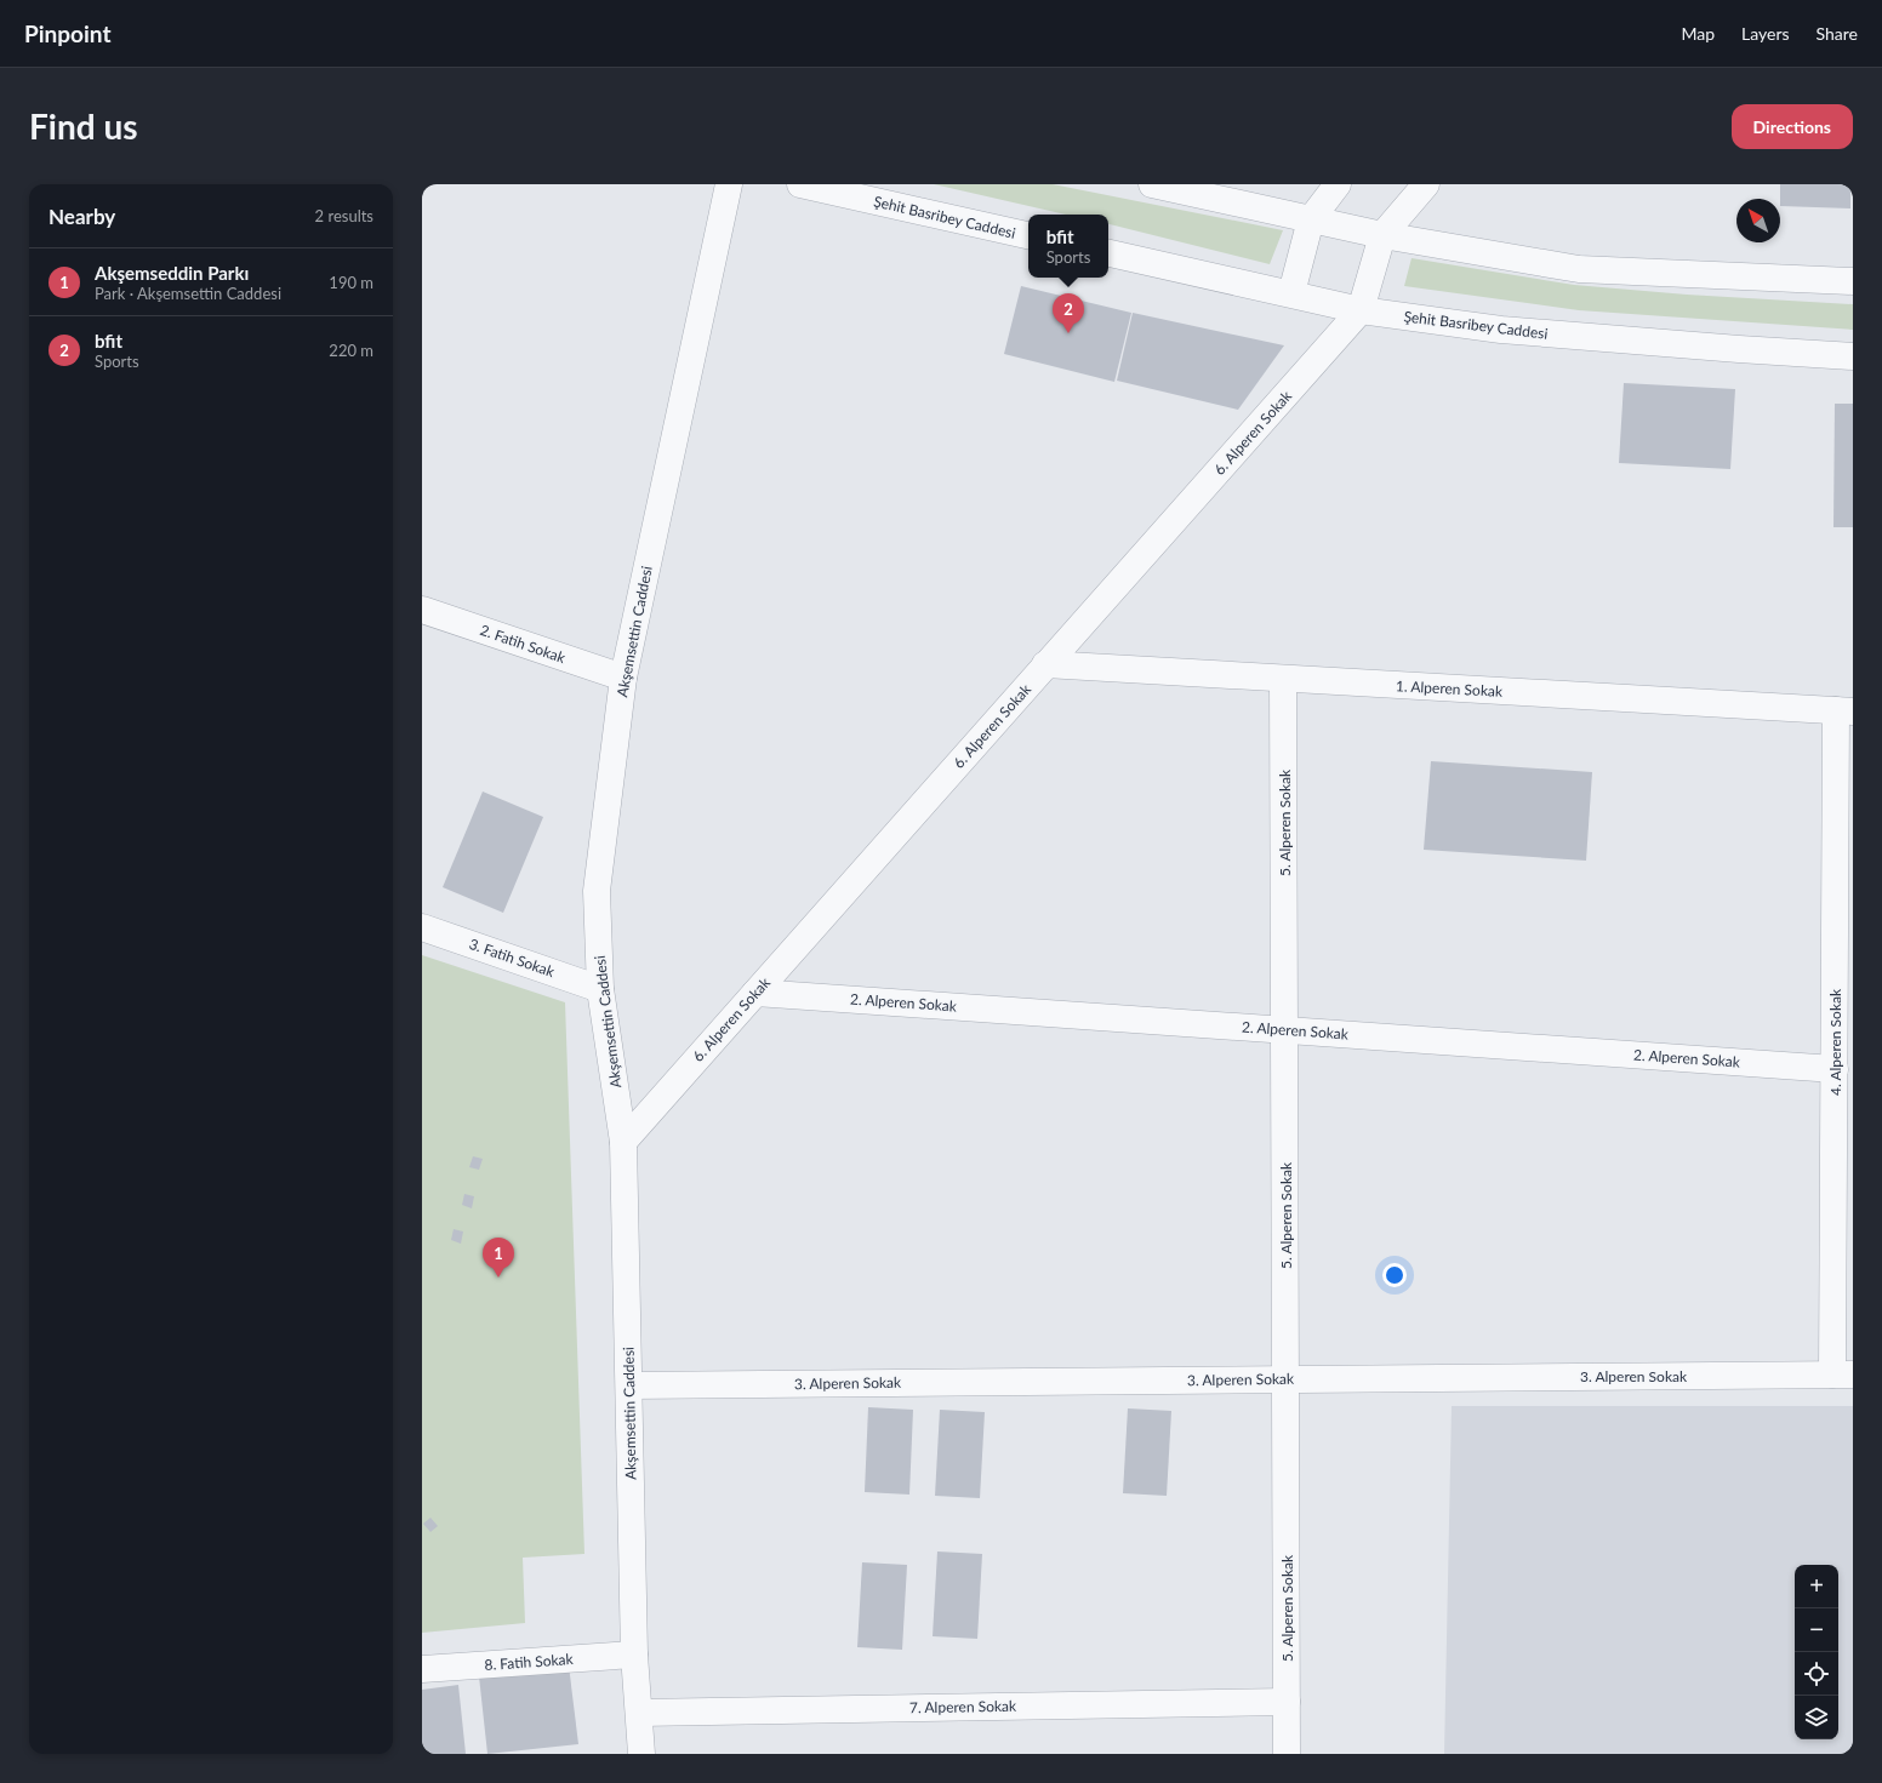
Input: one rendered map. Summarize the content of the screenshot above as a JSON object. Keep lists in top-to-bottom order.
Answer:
{
  "streets": {
    "street": [
      "Şehit Basribey Caddesi",
      "6. Alperen Sokak",
      "Akşemsettin Caddesi",
      "2. Fatih Sokak",
      "1. Alperen Sokak",
      "5. Alperen Sokak",
      "3. Fatih Sokak",
      "2. Alperen Sokak",
      "4. Alperen Sokak",
      "3. Alperen Sokak",
      "8. Fatih Sokak",
      "7. Alperen Sokak"
    ]
  },
  "crossings": [
    ["Şehit Basribey Caddesi", "6. Alperen Sokak"],
    ["6. Alperen Sokak", "Akşemsettin Caddesi"],
    ["6. Alperen Sokak", "1. Alperen Sokak"],
    ["6. Alperen Sokak", "2. Alperen Sokak"],
    ["Akşemsettin Caddesi", "2. Fatih Sokak"],
    ["Akşemsettin Caddesi", "3. Fatih Sokak"],
    ["Akşemsettin Caddesi", "3. Alperen Sokak"],
    ["Akşemsettin Caddesi", "8. Fatih Sokak"],
    ["Akşemsettin Caddesi", "7. Alperen Sokak"],
    ["1. Alperen Sokak", "5. Alperen Sokak"],
    ["1. Alperen Sokak", "4. Alperen Sokak"],
    ["5. Alperen Sokak", "2. Alperen Sokak"],
    ["5. Alperen Sokak", "3. Alperen Sokak"],
    ["5. Alperen Sokak", "7. Alperen Sokak"],
    ["2. Alperen Sokak", "4. Alperen Sokak"],
    ["4. Alperen Sokak", "3. Alperen Sokak"]
  ],
  "north": "top left",
  "page": {
    "header": "Pinpoint",
    "nav": ["Map", "Layers", "Share"],
    "buttons": "Directions",
    "title": "Find us",
    "heading": ["Nearby", "2 results"],
    "popup": ["bfit", "Sports"],
    "list": [
      {
        "mark": "1",
        "name": "Akşemseddin Parkı",
        "note": "Park · Akşemsettin Caddesi",
        "value": "190 m"
      },
      {
        "mark": "2",
        "name": "bfit",
        "note": "Sports",
        "value": "220 m"
      }
    ],
    "pins": ["2", "1"],
    "map_buttons": ["+", "−"]
  }
}
